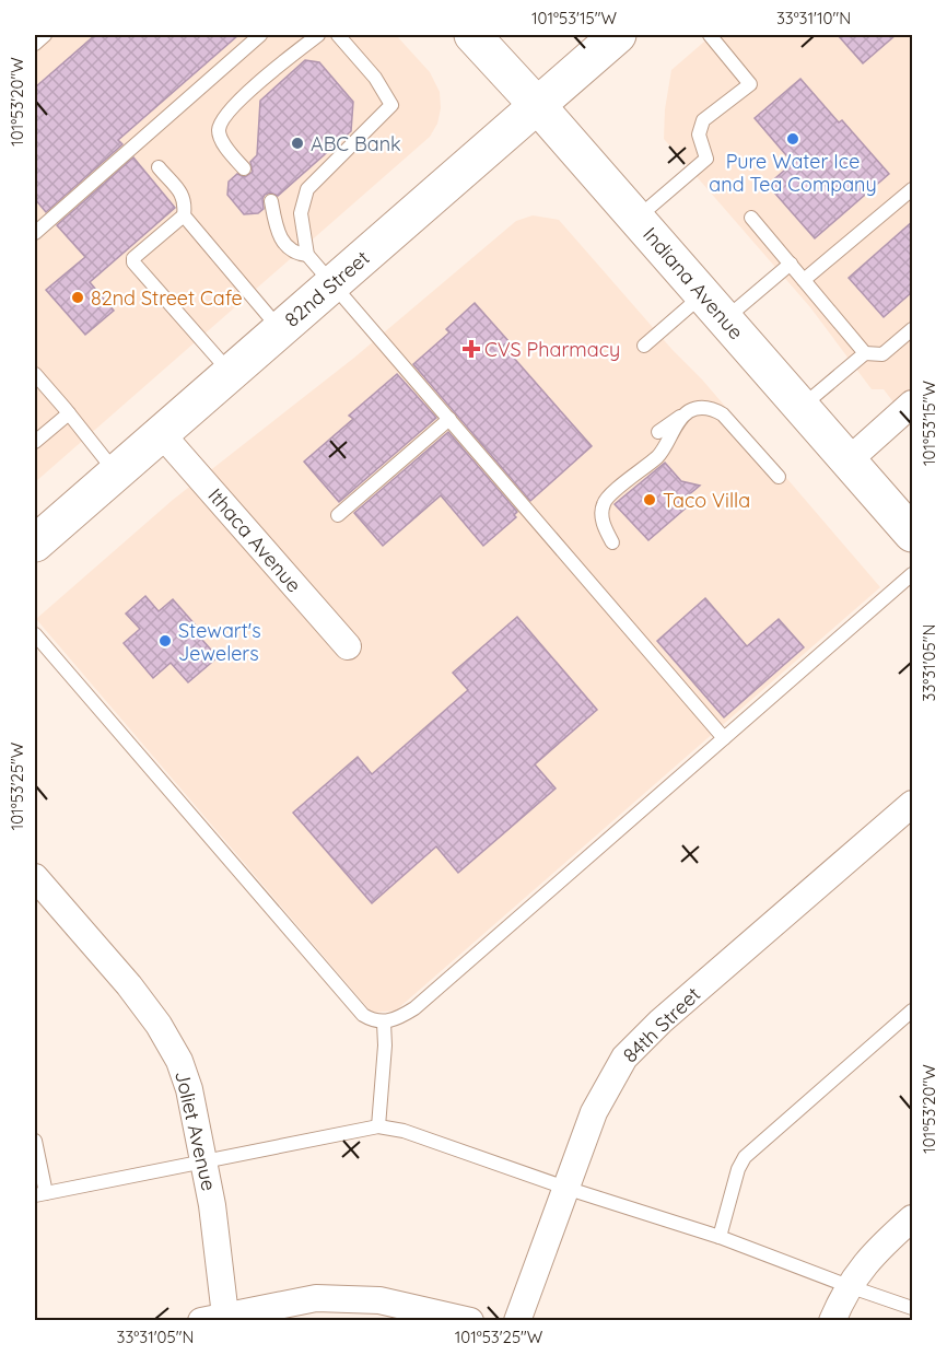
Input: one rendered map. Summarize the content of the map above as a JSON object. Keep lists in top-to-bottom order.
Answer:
{
  "streets": {
    "main road": ["Indiana Avenue", "82nd Street"],
    "street": ["Ithaca Avenue", "84th Street", "Joliet Avenue"]
  },
  "crossings": [
    ["Indiana Avenue", "82nd Street"],
    ["82nd Street", "Ithaca Avenue"]
  ],
  "places": {
    "other": [
      "Pure Water Ice and Tea Company",
      "ABC Bank",
      "82nd Street Cafe",
      "Taco Villa",
      "Stewart's Jewelers"
    ],
    "health": ["CVS Pharmacy"]
  },
  "coordinates": [
    "101°53'15\"W",
    "33°31'10\"N",
    "101°53'20\"W",
    "33°31'05\"N",
    "101°53'25\"W"
  ]
}
